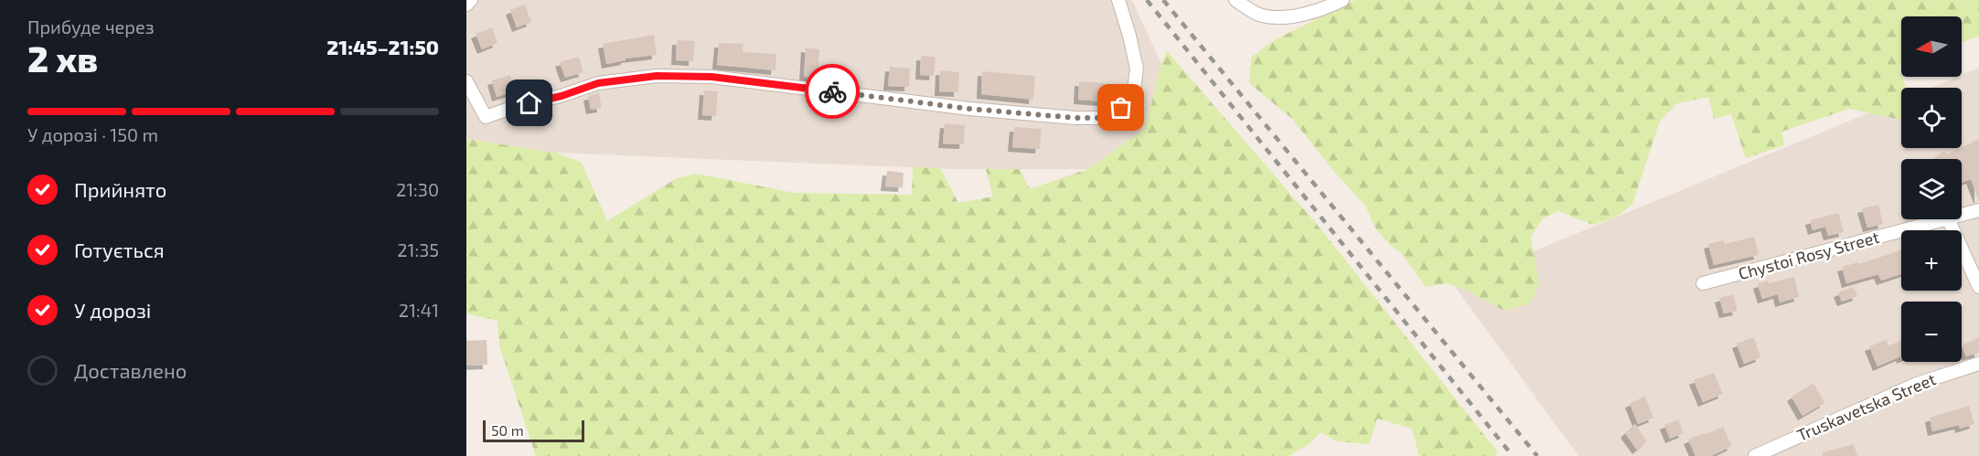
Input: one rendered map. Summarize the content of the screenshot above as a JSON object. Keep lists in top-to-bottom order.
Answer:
{
  "streets": {
    "street": ["Chystoi Rosy Street", "Truskavetska Street"]
  },
  "scale_bar": "50 m",
  "north": "left",
  "page": {
    "heading": ["2 хв", "Прибуде через", "21:45–21:50"],
    "map_buttons": ["+", "−"],
    "bar": "У дорозі · 150 m",
    "list": [
      ["Прийнято", "21:30"],
      ["Готується", "21:35"],
      ["У дорозі", "21:41"],
      "Доставлено"
    ],
    "scale": "50 m"
  }
}
